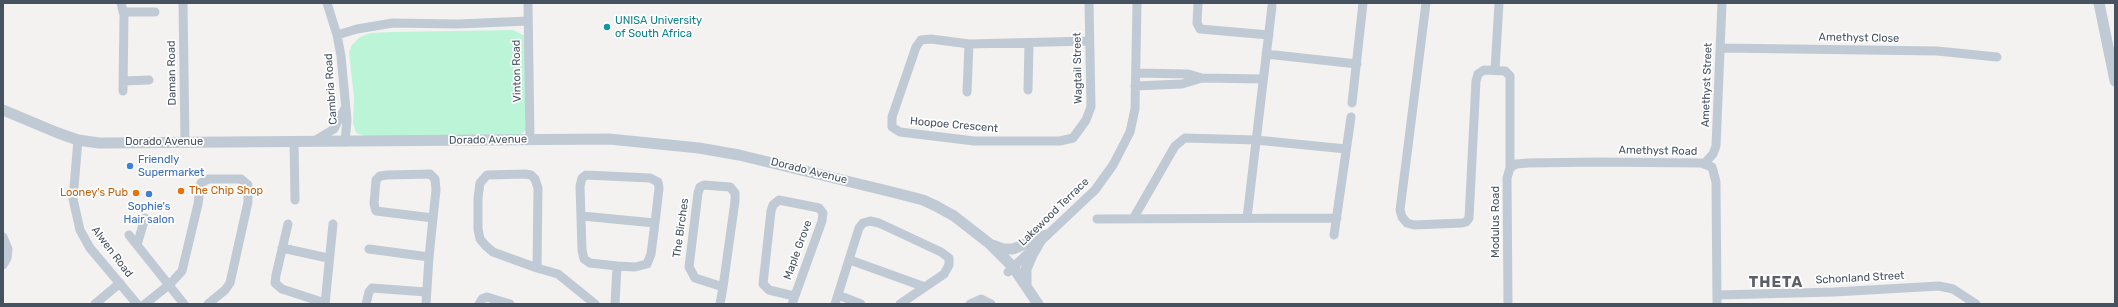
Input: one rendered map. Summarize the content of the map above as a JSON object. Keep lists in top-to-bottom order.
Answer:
{
  "streets": {
    "street": [
      "Amethyst Close",
      "Wagtail Street",
      "Vinton Road",
      "Daman Road",
      "Amethyst Street",
      "Cambria Road",
      "Hoopoe Crescent",
      "Dorado Avenue",
      "Amethyst Road",
      "Lakewood Terrace",
      "Modulus Road",
      "The Birches",
      "Maple Grove",
      "Alwen Road",
      "Schonland Street"
    ]
  },
  "crossings": [
    ["Amethyst Close", "Amethyst Street"],
    ["Wagtail Street", "Hoopoe Crescent"],
    ["Vinton Road", "Dorado Avenue"],
    ["Daman Road", "Dorado Avenue"],
    ["Amethyst Street", "Amethyst Road"],
    ["Cambria Road", "Dorado Avenue"],
    ["Dorado Avenue", "Lakewood Terrace"],
    ["Dorado Avenue", "Alwen Road"],
    ["Amethyst Road", "Modulus Road"],
    ["Amethyst Road", "Schonland Street"]
  ],
  "districts": ["THETA"],
  "places": [
    "UNISA University of South Africa",
    "Friendly Supermarket",
    "The Chip Shop",
    "Looney's Pub",
    "Sophie's Hair salon"
  ]
}
